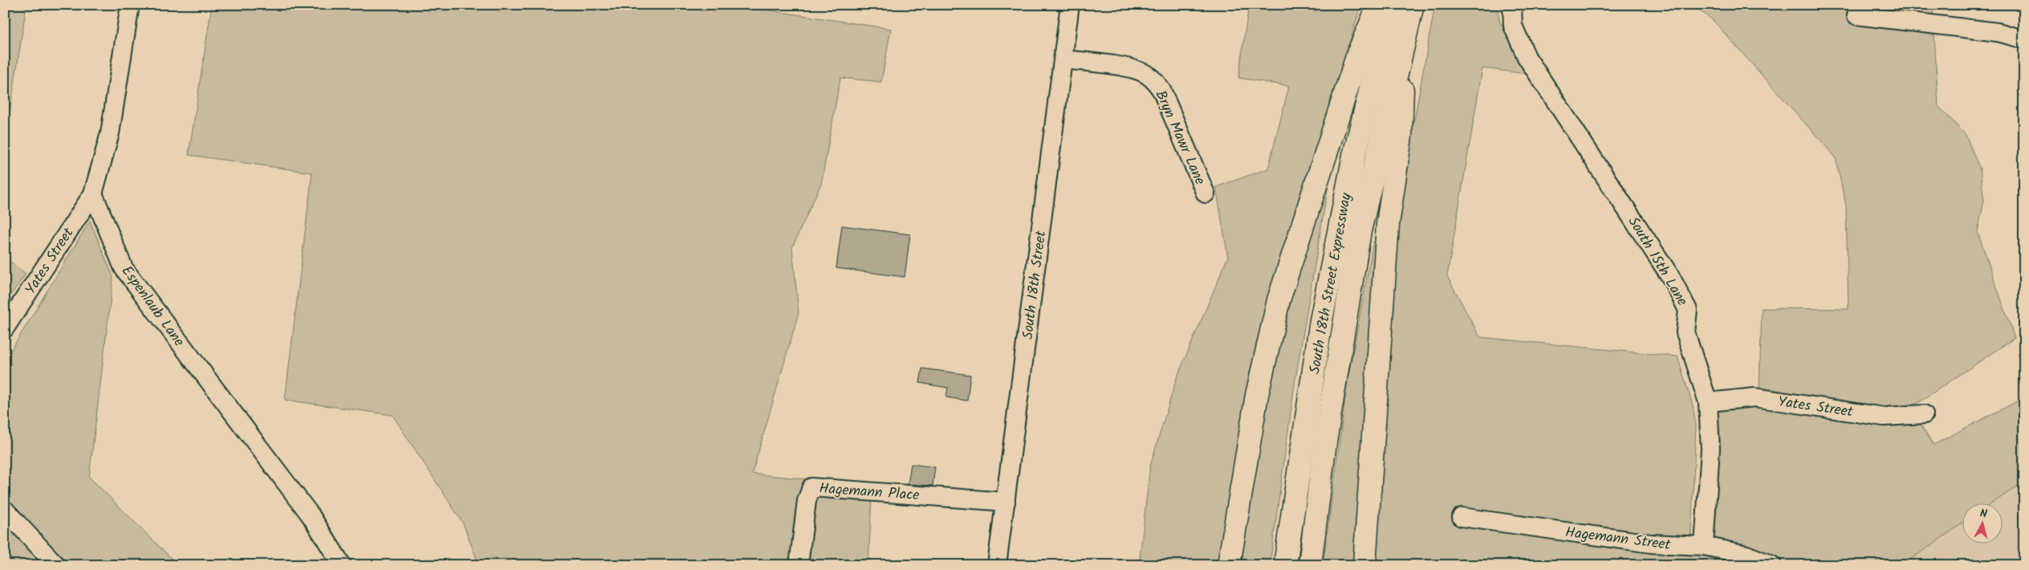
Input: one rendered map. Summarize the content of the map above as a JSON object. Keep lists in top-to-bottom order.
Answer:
{
  "streets": {
    "highway": ["South 18th Street Expressway"],
    "street": [
      "Bryn Mawr Lane",
      "Yates Street",
      "South 15th Lane",
      "South 18th Street",
      "Espenlaub Lane",
      "Hagemann Place",
      "Hagemann Street"
    ]
  },
  "crossings": [
    ["Bryn Mawr Lane", "South 18th Street"],
    ["Yates Street", "South 15th Lane"],
    ["Yates Street", "Espenlaub Lane"],
    ["South 15th Lane", "Hagemann Street"],
    ["South 18th Street", "Hagemann Place"]
  ],
  "north": "top"
}
